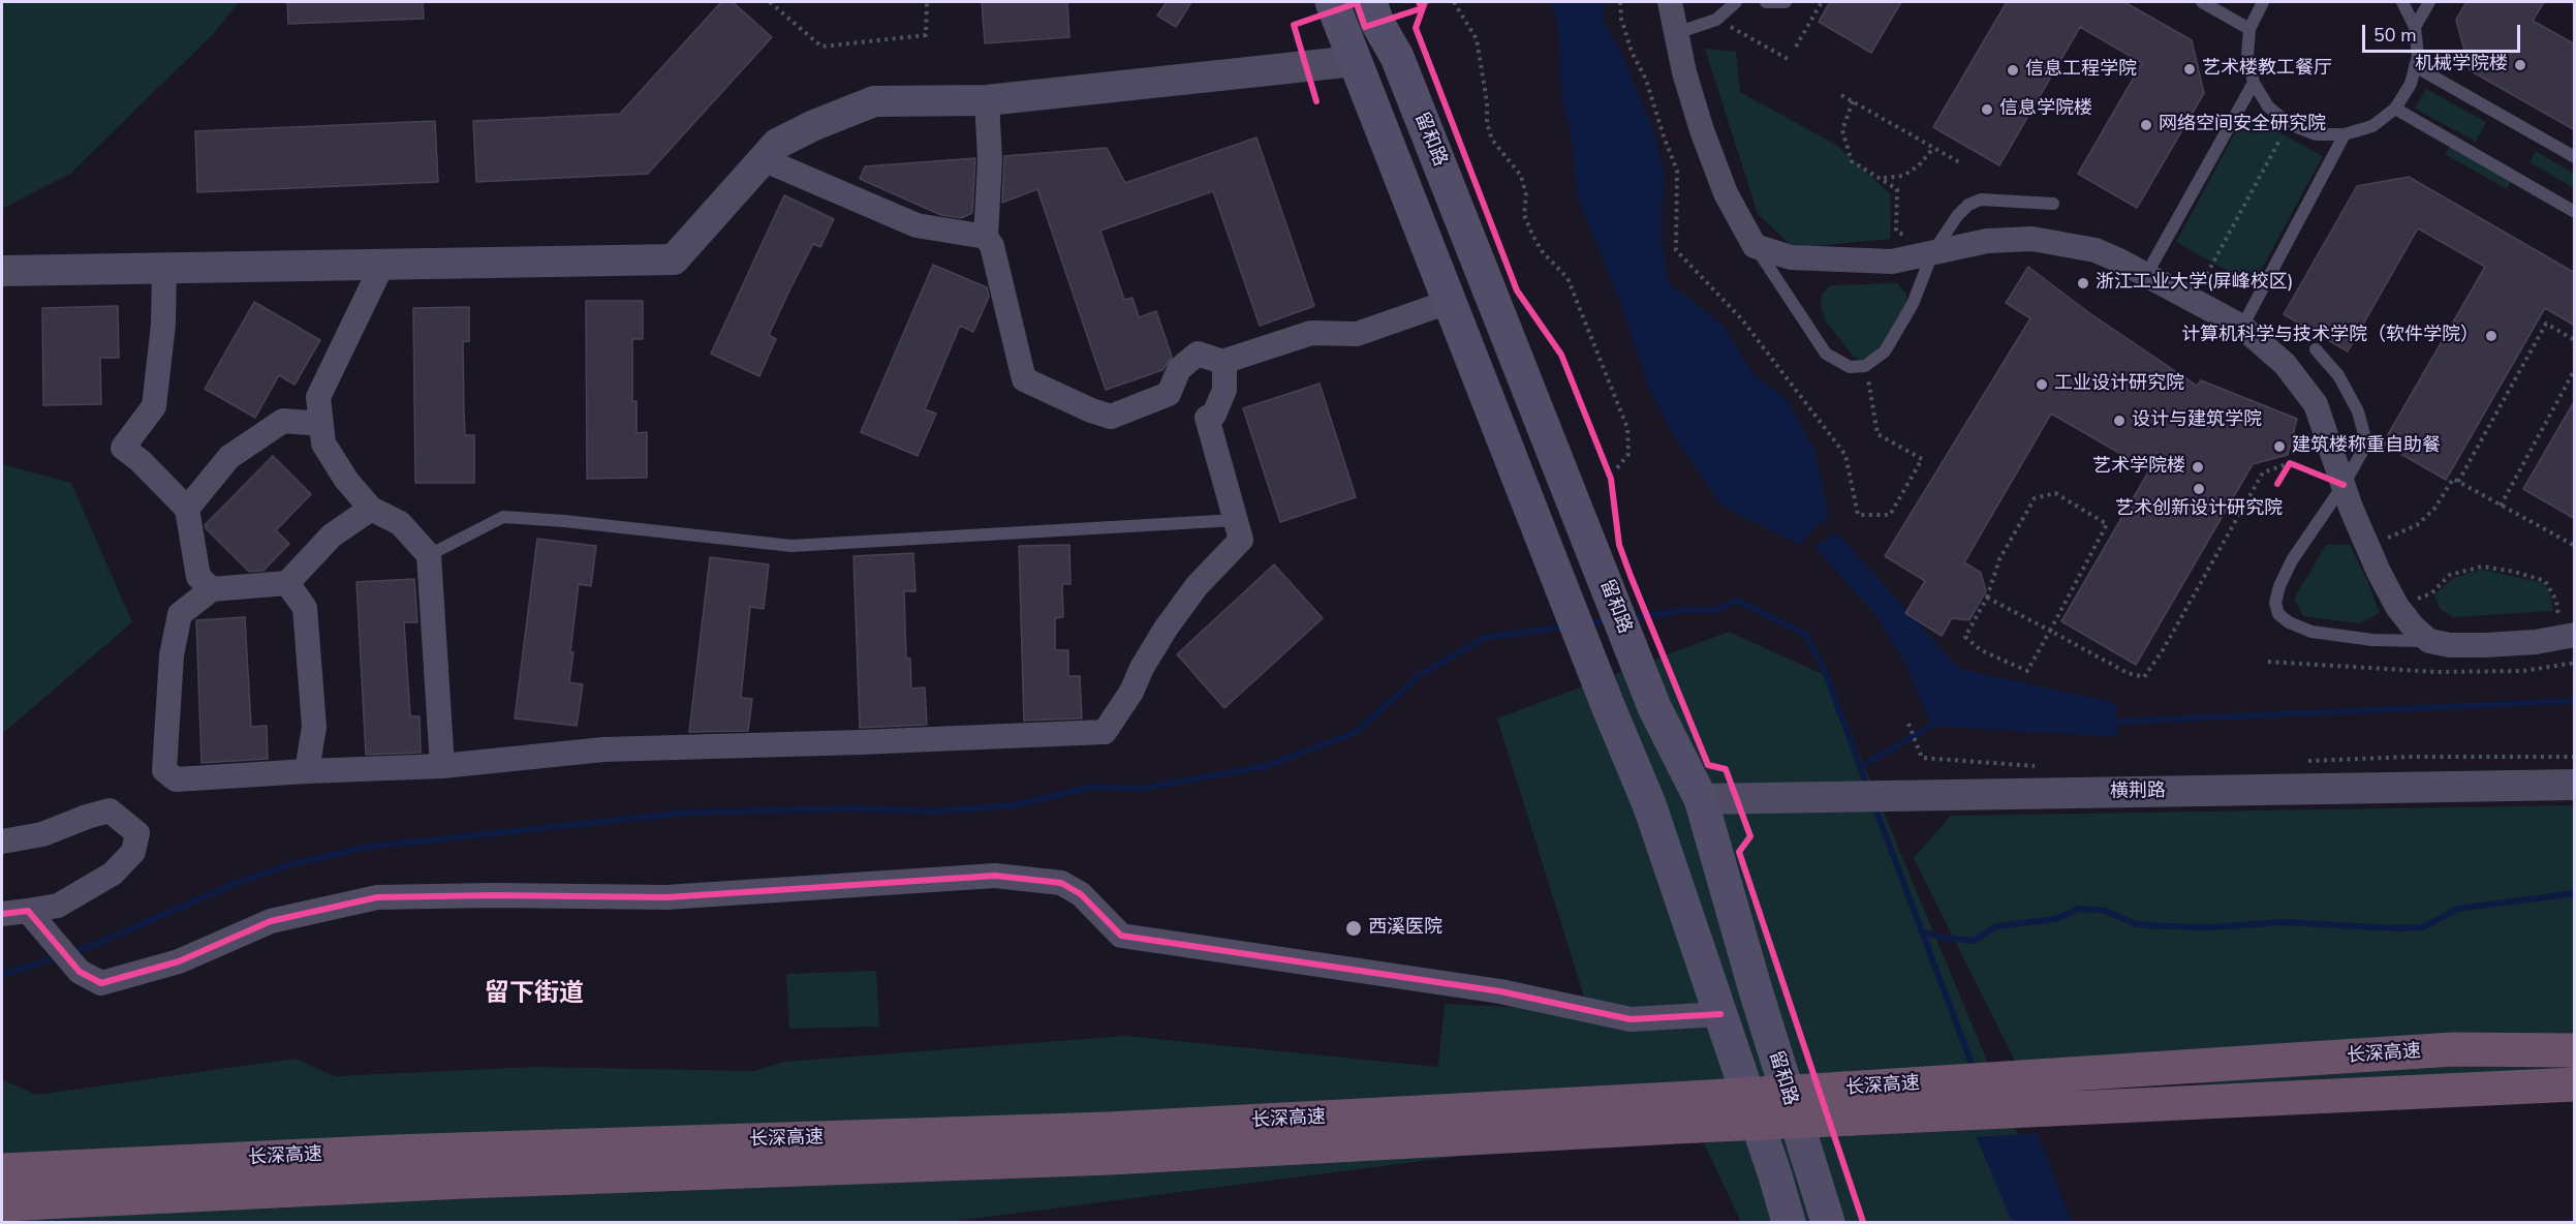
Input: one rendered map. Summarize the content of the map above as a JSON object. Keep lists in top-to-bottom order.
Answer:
{
  "streets": {
    "highway": ["长深高速"],
    "main road": ["留和路"],
    "street": ["横荆路"]
  },
  "crossings": [
    ["留和路", "横荆路"]
  ],
  "districts": ["留下街道"],
  "places": [
    "机械学院楼",
    "艺术楼教工餐厅",
    "信息工程学院",
    "信息学院楼",
    "网络空间安全研究院",
    "浙江工业大学(屏峰校区)",
    "计算机科学与技术学院（软件学院）",
    "工业设计研究院",
    "设计与建筑学院",
    "建筑楼称重自助餐",
    "艺术学院楼",
    "艺术创新设计研究院",
    "西溪医院"
  ],
  "scale_bar": "50 m"
}
